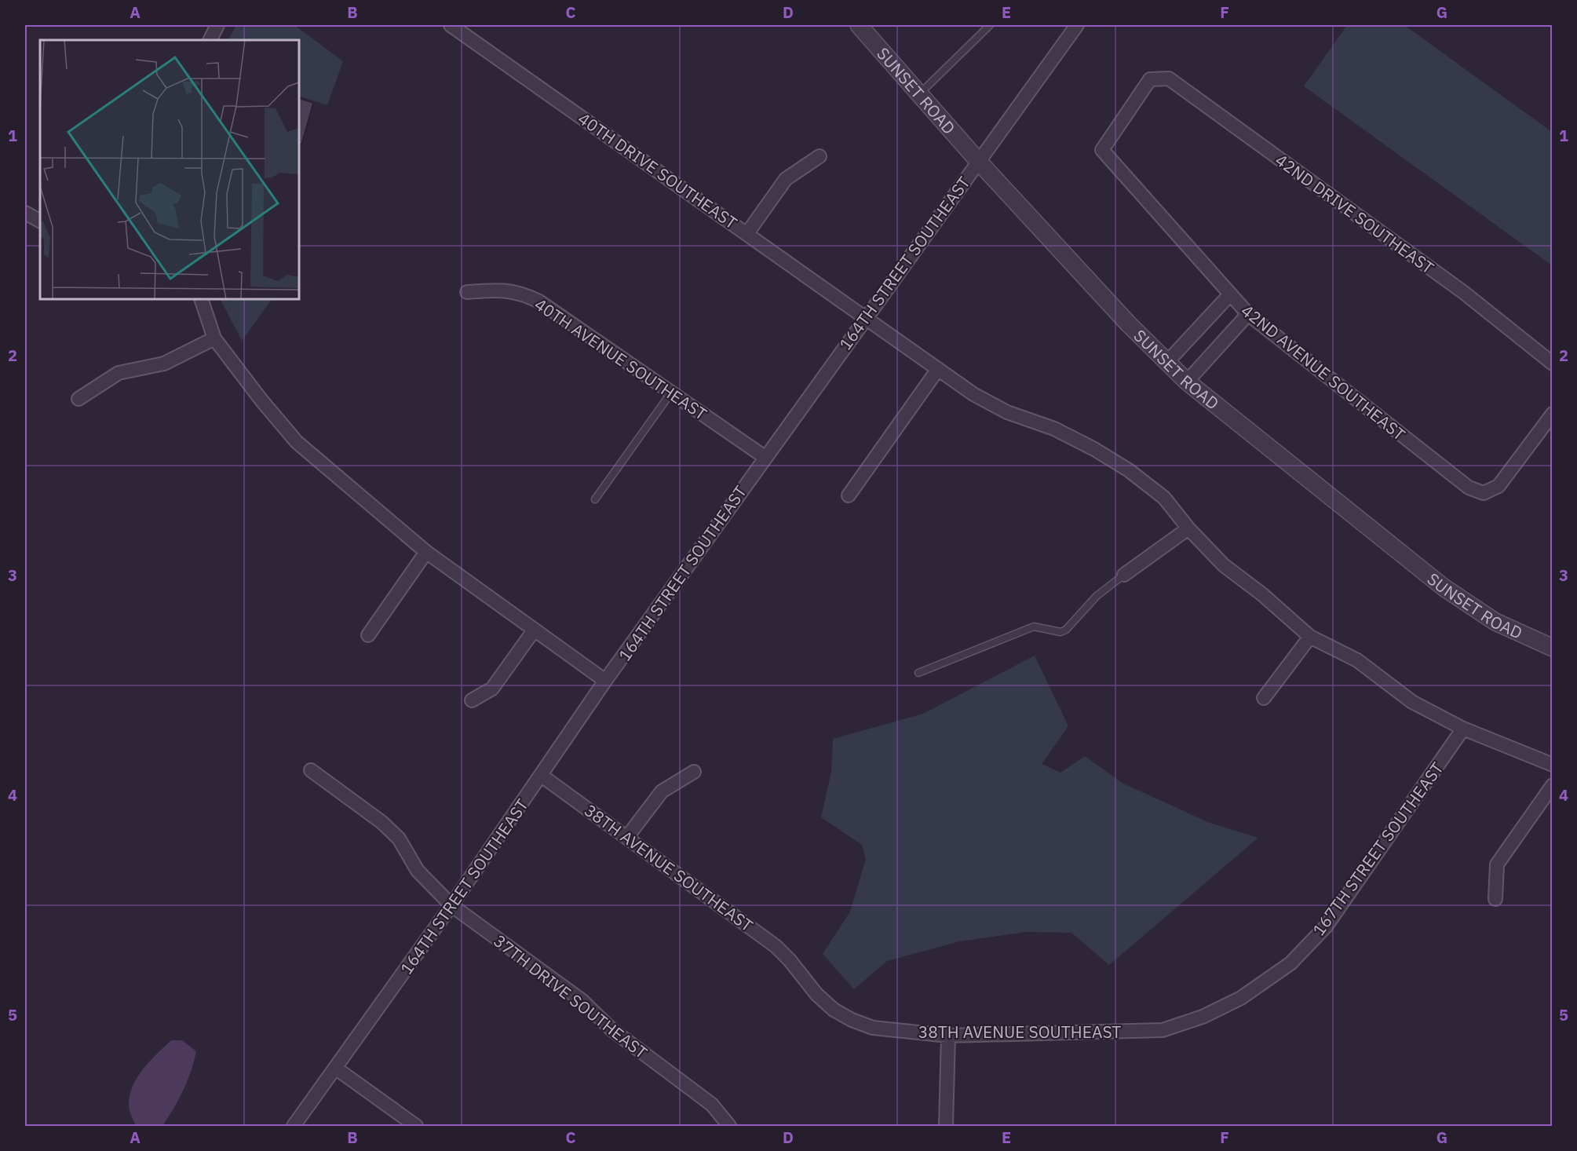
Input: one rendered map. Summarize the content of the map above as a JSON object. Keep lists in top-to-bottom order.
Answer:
{
  "streets": {
    "street": [
      "SUNSET ROAD",
      "40TH DRIVE SOUTHEAST",
      "42ND DRIVE SOUTHEAST",
      "164TH STREET SOUTHEAST",
      "40TH AVENUE SOUTHEAST",
      "42ND AVENUE SOUTHEAST",
      "167TH STREET SOUTHEAST",
      "38TH AVENUE SOUTHEAST",
      "37TH DRIVE SOUTHEAST"
    ]
  },
  "crossings": [
    ["SUNSET ROAD", "164TH STREET SOUTHEAST"],
    ["40TH DRIVE SOUTHEAST", "164TH STREET SOUTHEAST"],
    ["40TH DRIVE SOUTHEAST", "167TH STREET SOUTHEAST"],
    ["42ND DRIVE SOUTHEAST", "42ND AVENUE SOUTHEAST"],
    ["164TH STREET SOUTHEAST", "40TH AVENUE SOUTHEAST"],
    ["164TH STREET SOUTHEAST", "38TH AVENUE SOUTHEAST"],
    ["164TH STREET SOUTHEAST", "37TH DRIVE SOUTHEAST"],
    ["167TH STREET SOUTHEAST", "38TH AVENUE SOUTHEAST"]
  ],
  "grid": {
    "columns": [
      "A",
      "B",
      "C",
      "D",
      "E",
      "F",
      "G"
    ],
    "rows": [
      "1",
      "2",
      "3",
      "4",
      "5"
    ]
  }
}
